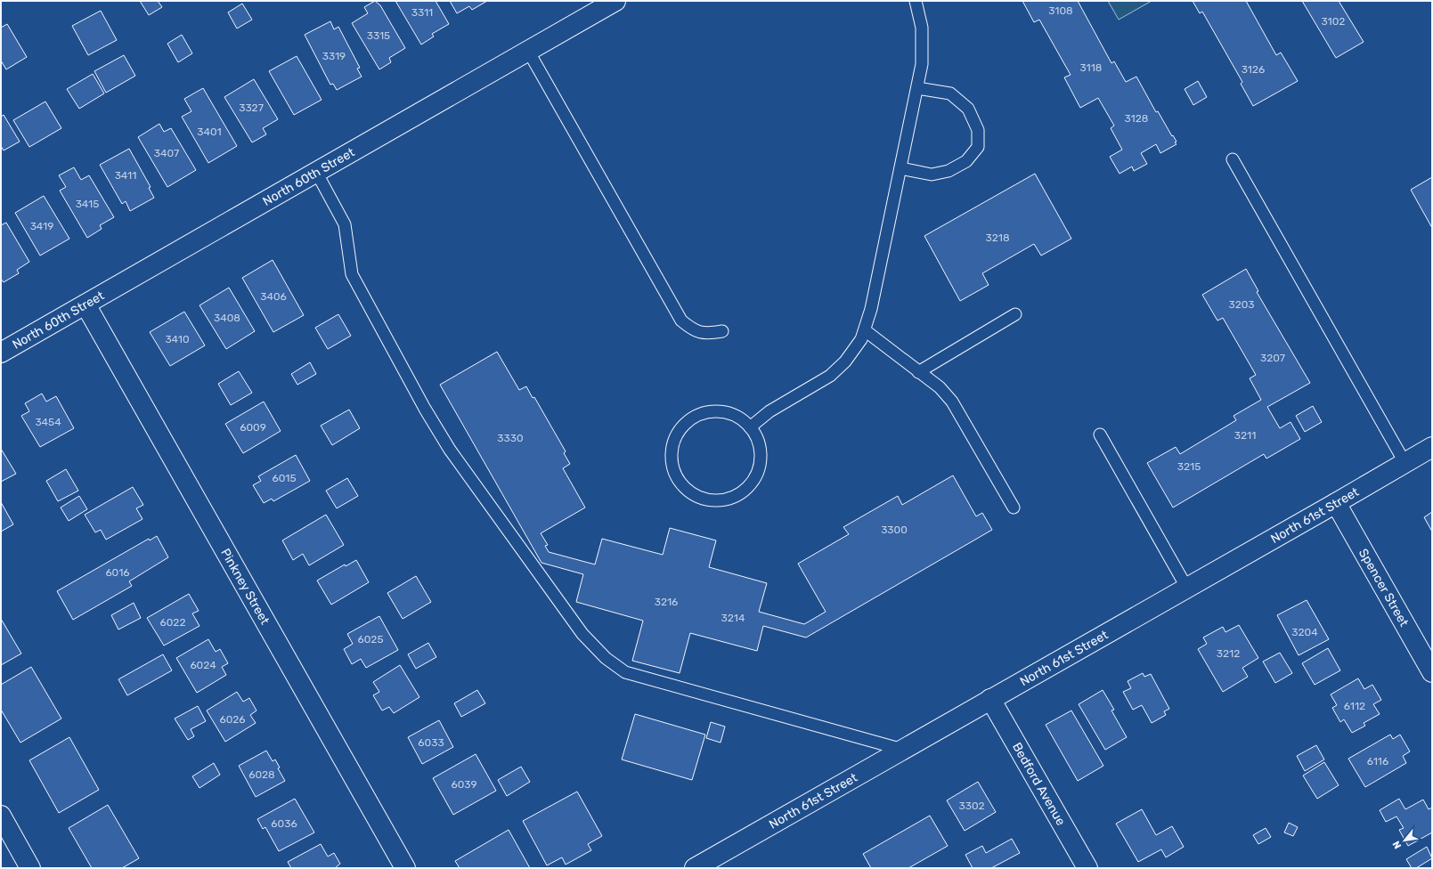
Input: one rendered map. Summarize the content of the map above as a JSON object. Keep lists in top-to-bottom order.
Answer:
{
  "streets": {
    "street": [
      "North 60th Street",
      "North 61st Street",
      "Pinkney Street",
      "Spencer Street",
      "Bedford Avenue"
    ]
  },
  "crossings": [
    ["North 60th Street", "Pinkney Street"],
    ["North 61st Street", "Spencer Street"],
    ["North 61st Street", "Bedford Avenue"]
  ],
  "house_numbers": [
    "3108",
    "3311",
    "3102",
    "3315",
    "3319",
    "3118",
    "3126",
    "3327",
    "3128",
    "3401",
    "3407",
    "3411",
    "3415",
    "3419",
    "3218",
    "3406",
    "3203",
    "3408",
    "3410",
    "3207",
    "3454",
    "6009",
    "3211",
    "3330",
    "3215",
    "6015",
    "3300",
    "6016",
    "3216",
    "3214",
    "6022",
    "3204",
    "6025",
    "3212",
    "6024",
    "6112",
    "6026",
    "6033",
    "6116",
    "6028",
    "6039",
    "3302",
    "6036"
  ],
  "north": "bottom left"
}
